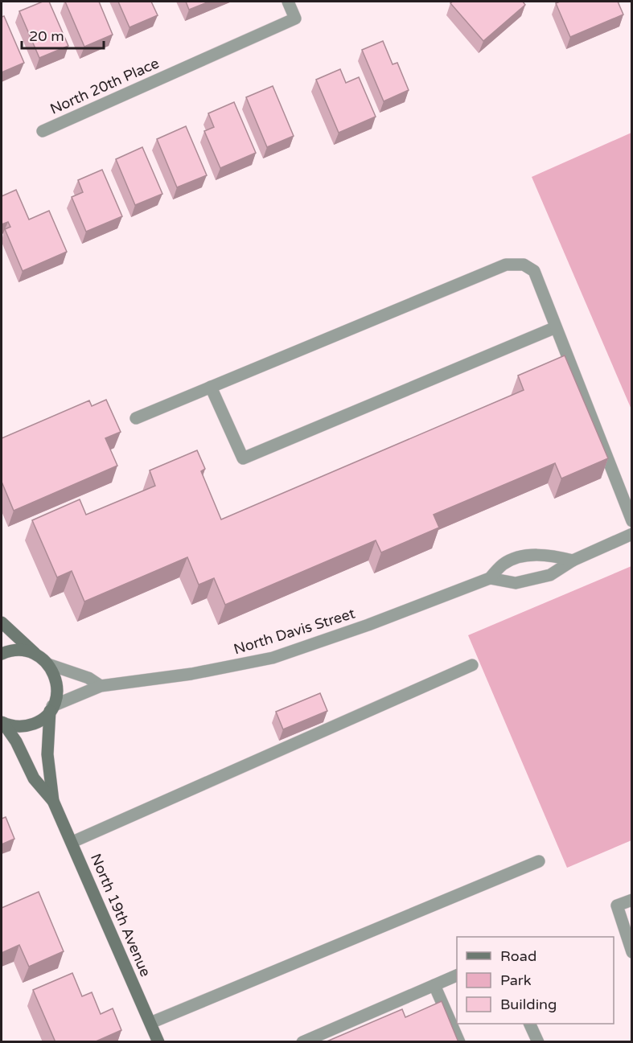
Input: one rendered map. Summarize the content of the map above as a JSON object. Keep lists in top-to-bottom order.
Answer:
{
  "streets": {
    "main road": ["North 19th Avenue"],
    "street": ["North 20th Place", "North Davis Street"]
  },
  "crossings": [
    ["North Davis Street", "North 19th Avenue"]
  ],
  "legend": ["Road", "Park", "Building"],
  "scale_bar": "20 m"
}
